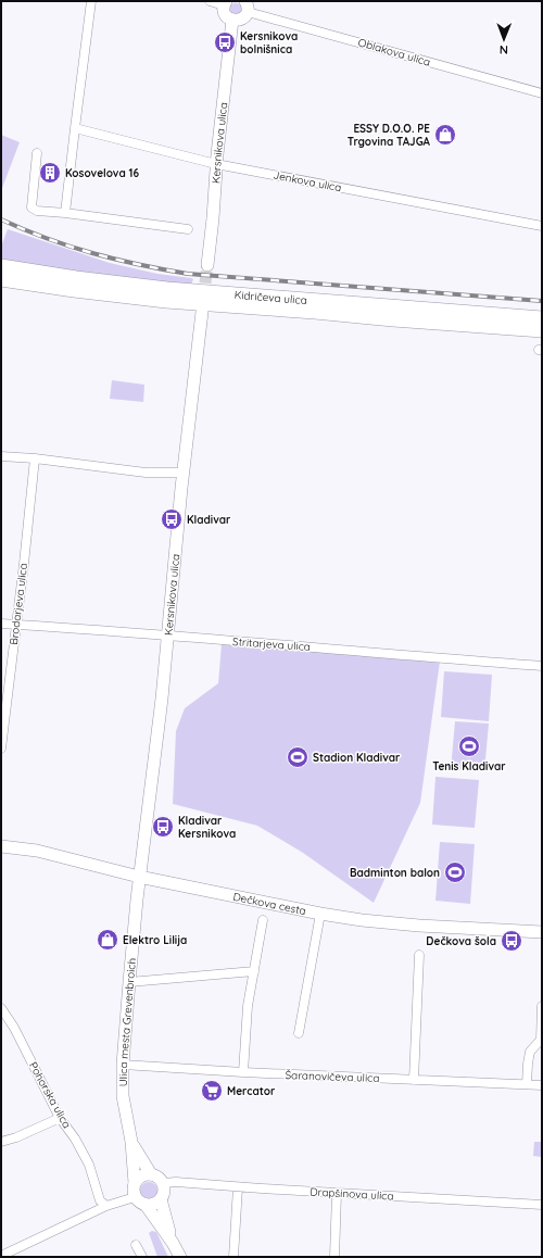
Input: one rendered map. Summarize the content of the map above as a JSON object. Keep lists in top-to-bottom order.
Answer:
{
  "streets": {
    "main road": ["Kidričeva ulica"],
    "street": [
      "Oblakova ulica",
      "Kersnikova ulica",
      "Jenkova ulica",
      "Brodarjeva ulica",
      "Stritarjeva ulica",
      "Dečkova cesta",
      "Ulica mesta Grevenbroich",
      "Šaranovičeva ulica",
      "Pohorska ulica",
      "Drapšinova ulica"
    ]
  },
  "crossings": [
    ["Kersnikova ulica", "Jenkova ulica"],
    ["Kersnikova ulica", "Stritarjeva ulica"],
    ["Kersnikova ulica", "Dečkova cesta"],
    ["Kersnikova ulica", "Ulica mesta Grevenbroich"],
    ["Brodarjeva ulica", "Stritarjeva ulica"],
    ["Dečkova cesta", "Ulica mesta Grevenbroich"],
    ["Ulica mesta Grevenbroich", "Šaranovičeva ulica"]
  ],
  "places": {
    "bus stop": [
      "Kersnikova bolnišnica",
      "Kladivar",
      "Kladivar Kersnikova",
      "Dečkova šola"
    ],
    "shop": ["ESSY D.O.O. PE Trgovina TAJGA", "Elektro Lilija"],
    "building": ["Kosovelova 16"],
    "sports": ["Tenis Kladivar", "Stadion Kladivar", "Badminton balon"],
    "supermarket": ["Mercator"]
  },
  "north": "bottom"
}
